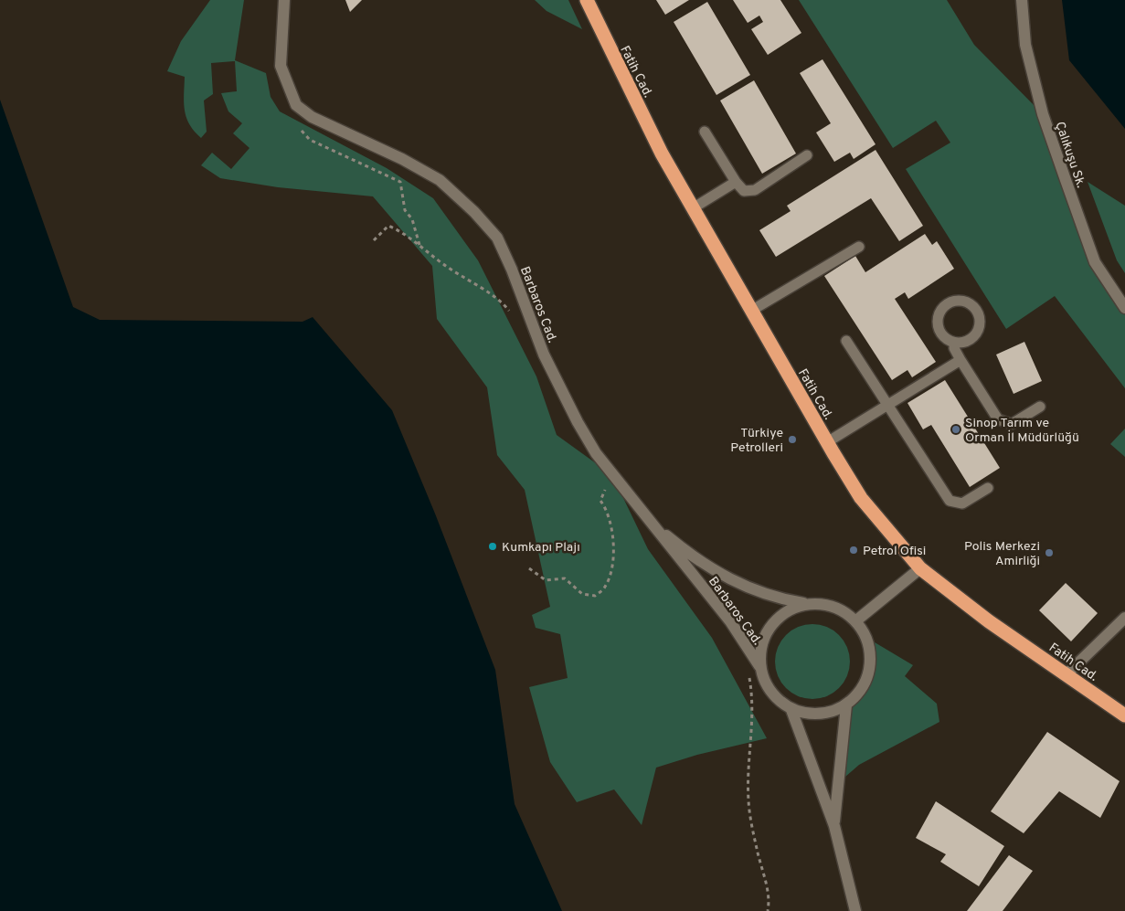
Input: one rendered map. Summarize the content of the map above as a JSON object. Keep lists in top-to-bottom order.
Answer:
{
  "streets": {
    "highway": ["Fatih Cad."],
    "main road": ["Çalıkuşu Sk.", "Barbaros Cad."]
  },
  "places": [
    "Sinop Tarım ve Orman İl Müdürlüğü",
    "Türkiye Petrolleri",
    "Kumkapı Plajı",
    "Petrol Ofisi",
    "Polis Merkezi Amirliği"
  ]
}
